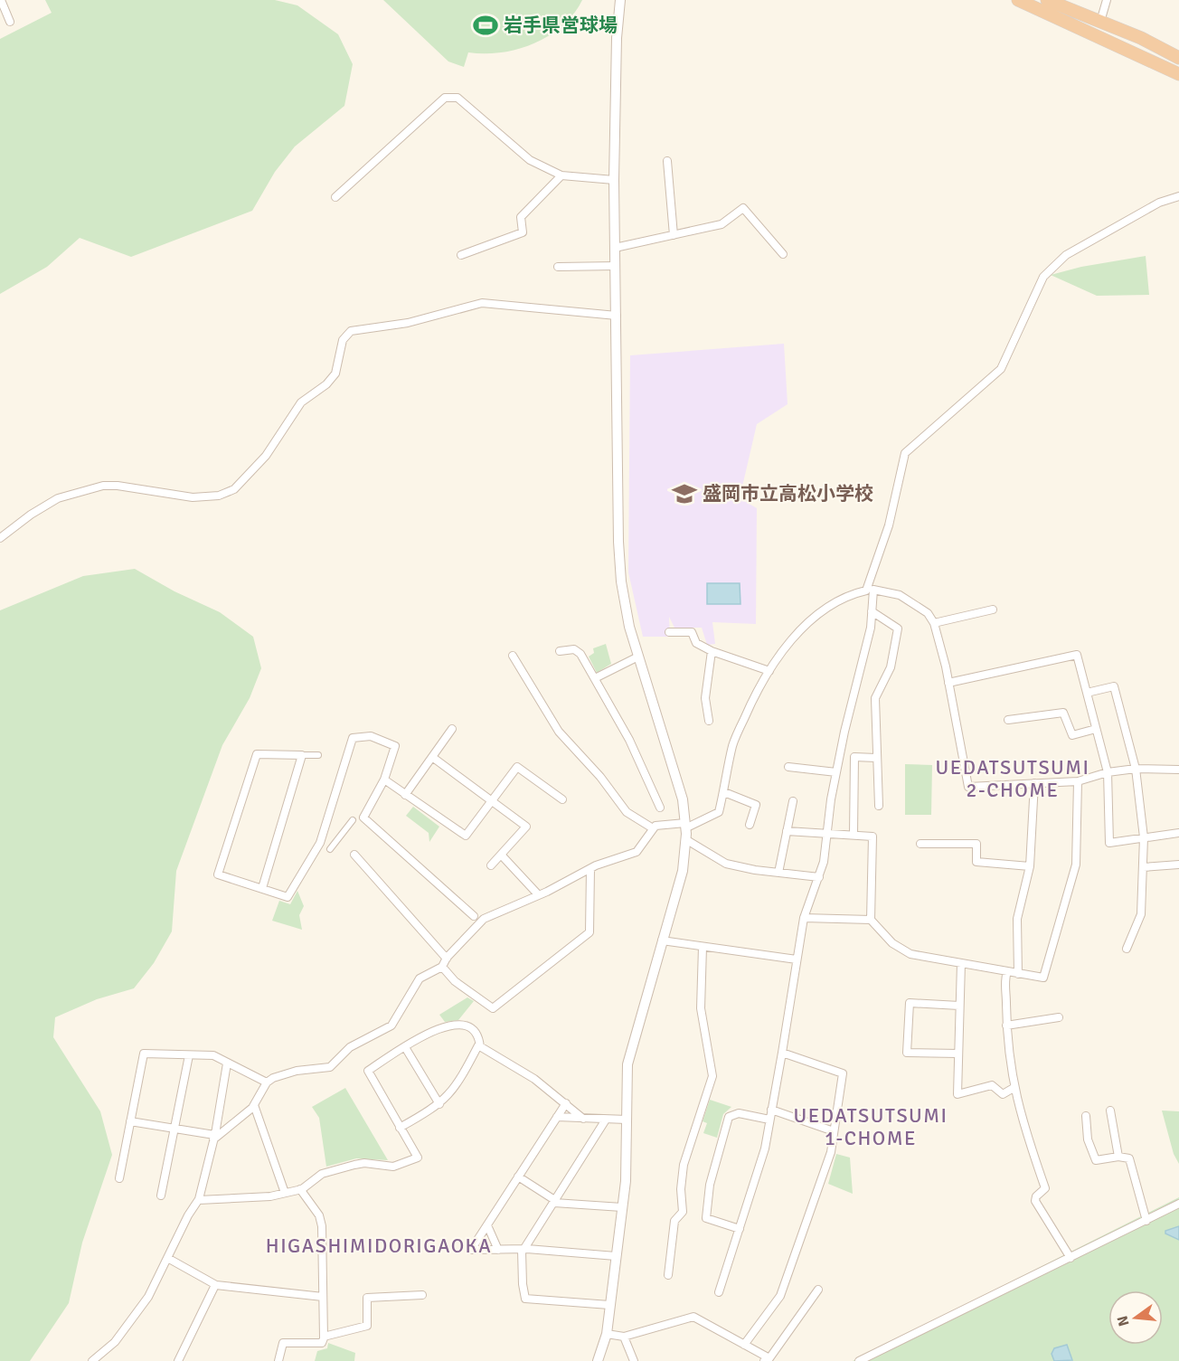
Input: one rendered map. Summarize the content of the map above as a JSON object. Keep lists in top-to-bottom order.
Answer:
{
  "districts": ["UEDATSUTSUMI 2-CHOME", "UEDATSUTSUMI 1-CHOME", "HIGASHIMIDORIGAOKA"],
  "places": {
    "sports": ["岩手県営球場"],
    "school or university": ["盛岡市立高松小学校"]
  },
  "north": "left"
}
